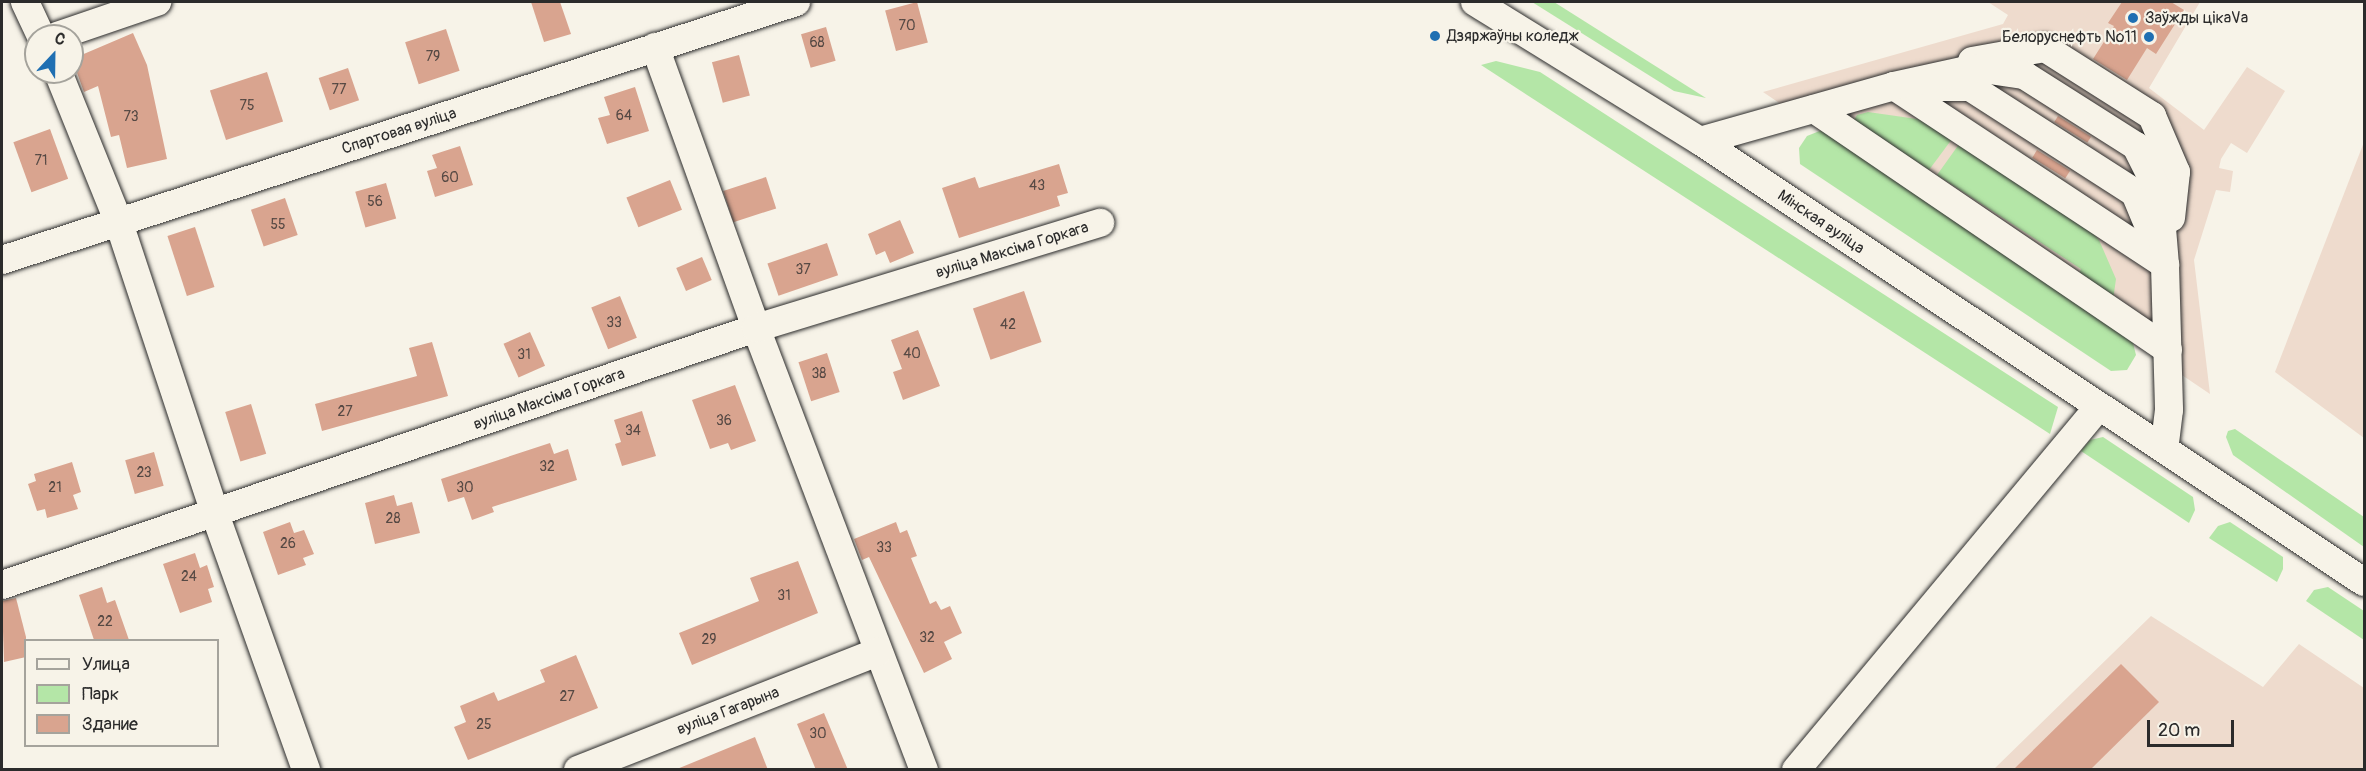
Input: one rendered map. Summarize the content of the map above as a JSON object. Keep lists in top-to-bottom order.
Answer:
{
  "streets": {
    "street": [
      "Спартовая вуліца",
      "Мінская вуліца",
      "вуліца Максіма Горкага",
      "вуліца Гагарына"
    ]
  },
  "places": ["Заўжды цікаVа", "Дзяржаўны коледж", "Белоруснефть №11"],
  "house_numbers": [
    "70",
    "68",
    "79",
    "77",
    "75",
    "64",
    "73",
    "71",
    "60",
    "43",
    "56",
    "55",
    "37",
    "33",
    "42",
    "40",
    "31",
    "38",
    "27",
    "36",
    "34",
    "32",
    "23",
    "21",
    "30",
    "28",
    "26",
    "33",
    "24",
    "31",
    "22",
    "32",
    "29",
    "27",
    "25",
    "30"
  ],
  "legend": ["Улица", "Парк", "Здание"],
  "scale_bar": "20 m",
  "north": "top"
}
